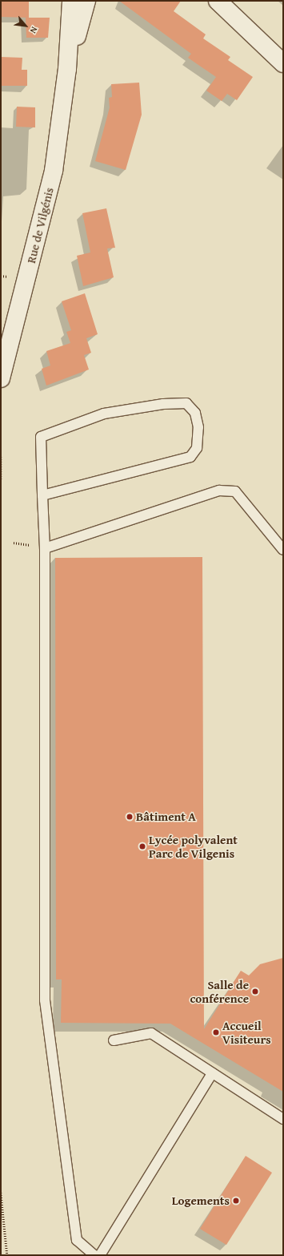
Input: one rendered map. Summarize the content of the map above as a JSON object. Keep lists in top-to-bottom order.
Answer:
{
  "streets": {
    "street": ["Rue de Vilgénis"]
  },
  "places": [
    "Bâtiment A",
    "Lycée polyvalent Parc de Vilgenis",
    "Salle de conférence",
    "Accueil Visiteurs",
    "Logements"
  ],
  "north": "bottom right"
}
